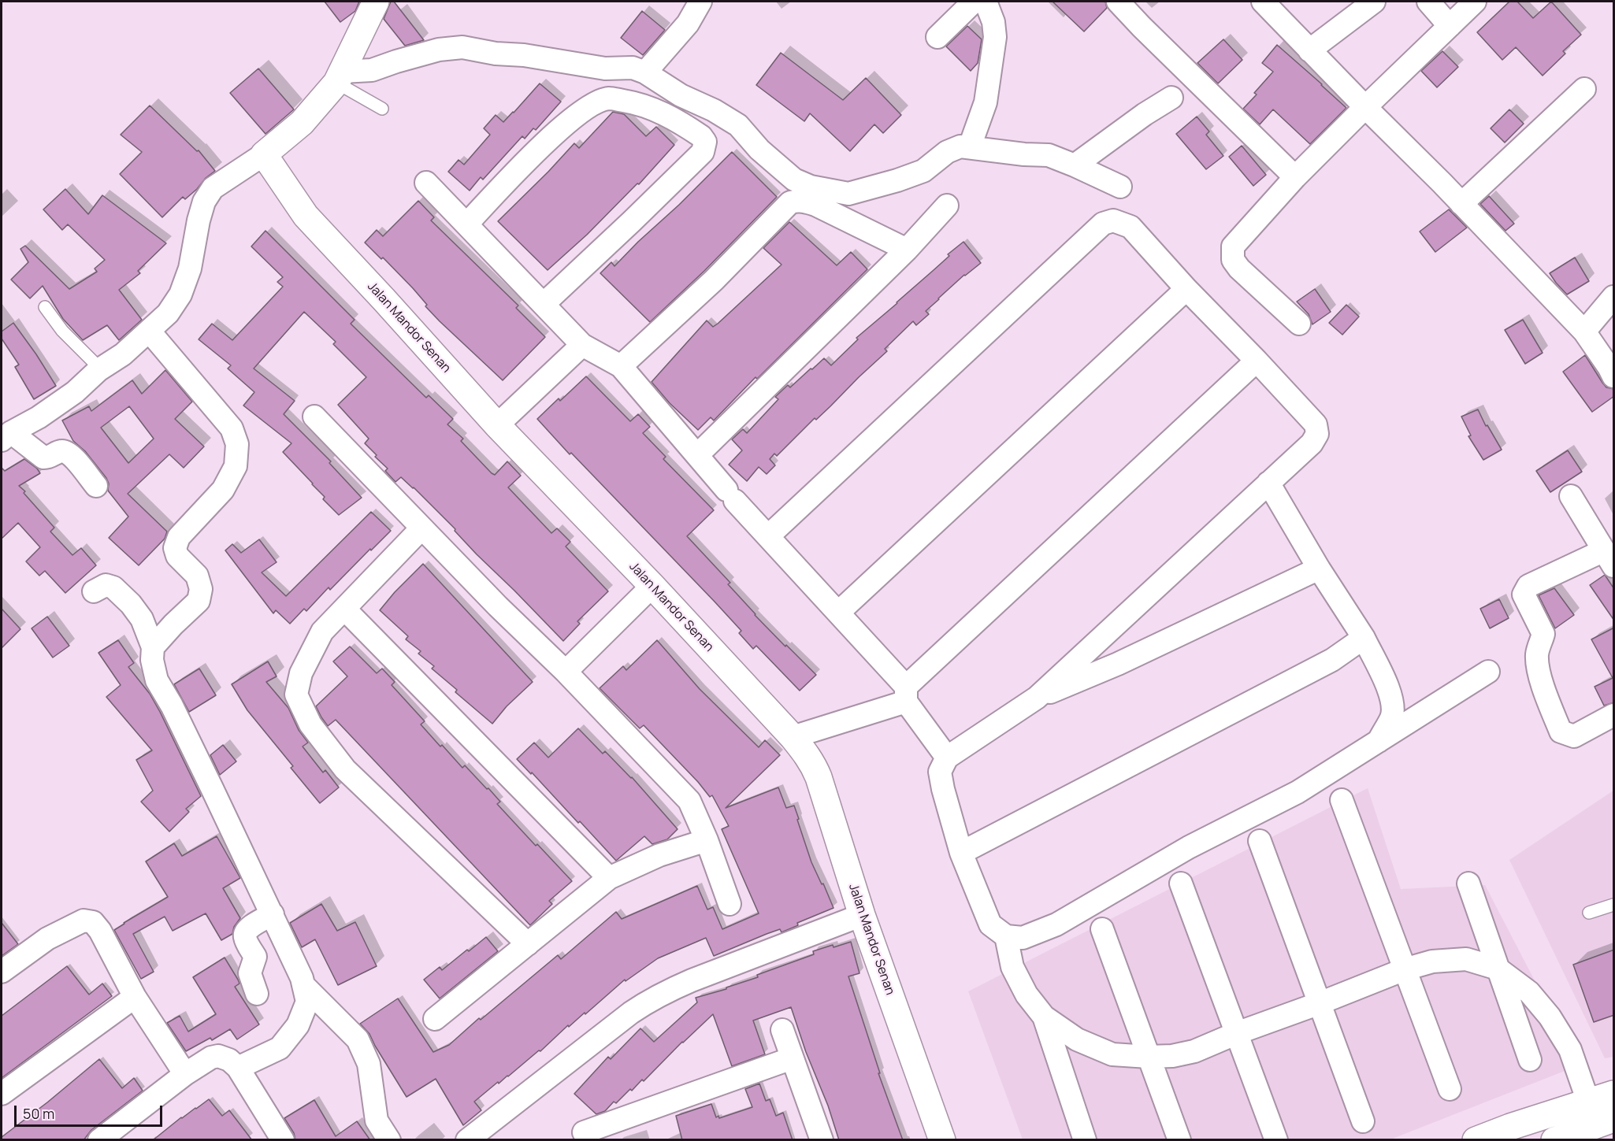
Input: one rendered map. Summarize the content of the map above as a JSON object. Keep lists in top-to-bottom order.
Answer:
{
  "streets": {
    "street": ["Jalan Mandor Senan"]
  },
  "scale_bar": "50 m"
}
